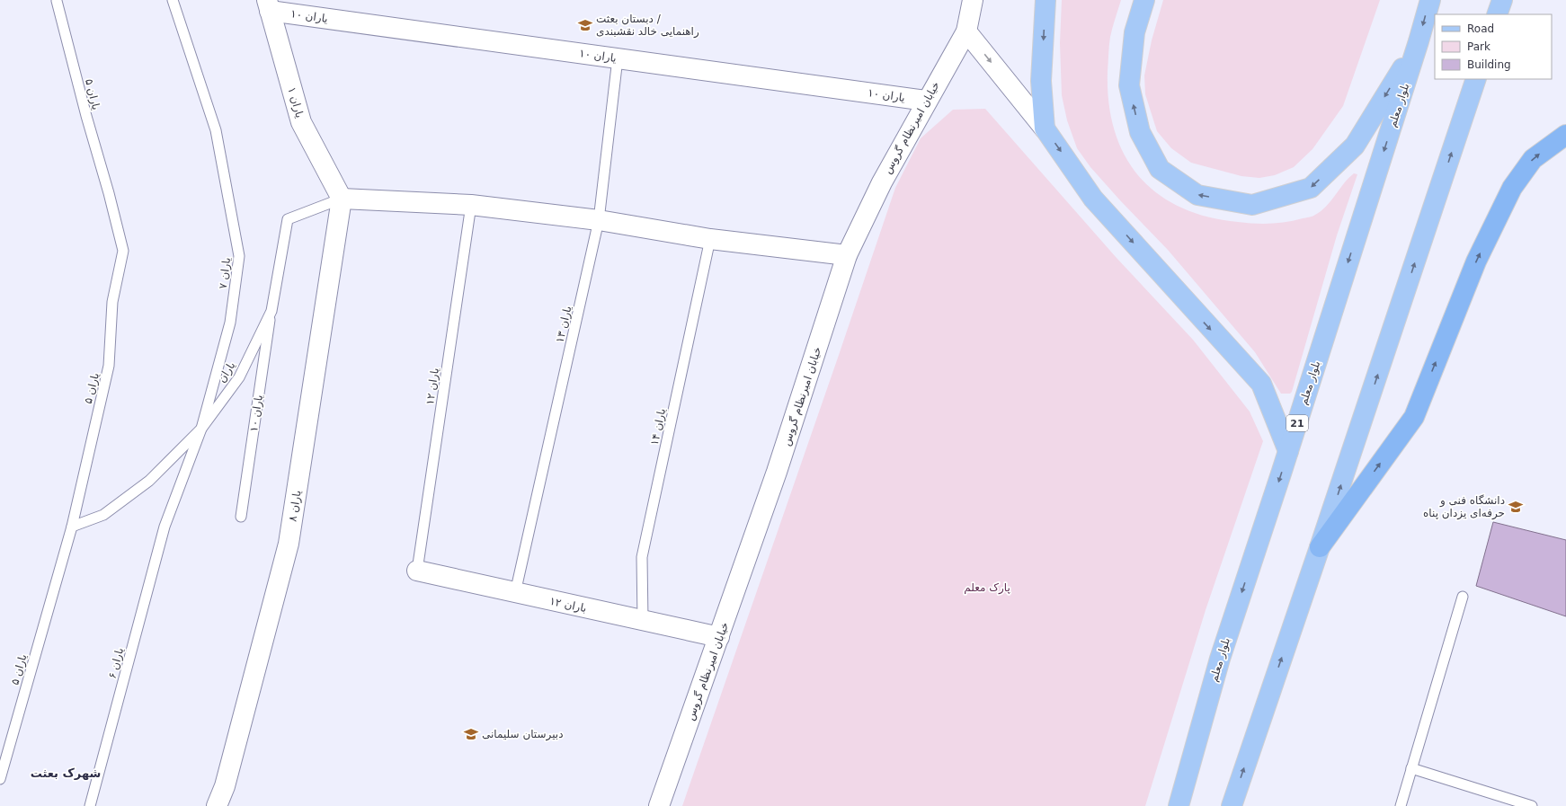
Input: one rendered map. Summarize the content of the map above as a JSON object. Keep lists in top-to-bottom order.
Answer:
{
  "streets": {
    "main road": ["بلوار معلم", "21"],
    "street": [
      "یاران ۱۰",
      "یاران ۱",
      "خیابان امیرنظام گروس",
      "یاران ۸",
      "باران ۱۲"
    ],
    "lane": [
      "یاران ۵",
      "یاران ۷",
      "یاران ۱۳",
      "یاران",
      "یاران ۱۲",
      "یاران ۱۴",
      "یاران ۶"
    ]
  },
  "crossings": [
    ["یاران ۱۰", "یاران ۱"],
    ["یاران ۱۰", "خیابان امیرنظام گروس"],
    ["یاران ۱۰", "یاران ۱۳"],
    ["یاران ۱۰", "یاران"],
    ["یاران ۵", "یاران"],
    ["یاران ۱", "یاران"],
    ["یاران ۱", "یاران ۸"],
    ["خیابان امیرنظام گروس", "باران ۱۲"],
    ["یاران ۷", "یاران"],
    ["یاران ۷", "یاران ۶"],
    ["یاران ۱۳", "باران ۱۲"],
    ["یاران", "یاران ۸"],
    ["یاران ۱۲", "باران ۱۲"],
    ["یاران ۱۴", "باران ۱۲"]
  ],
  "districts": ["شهرک بعثت"],
  "parks": ["پارک معلم"],
  "places": {
    "school or university": ["دبستان بعثت / راهنمایی خالد نقشبندی", "دانشگاه فنی و حرفه‌ای یزدان پناه", "دبیرستان سلیمانی"]
  },
  "legend": ["Road", "Park", "Building"]
}
